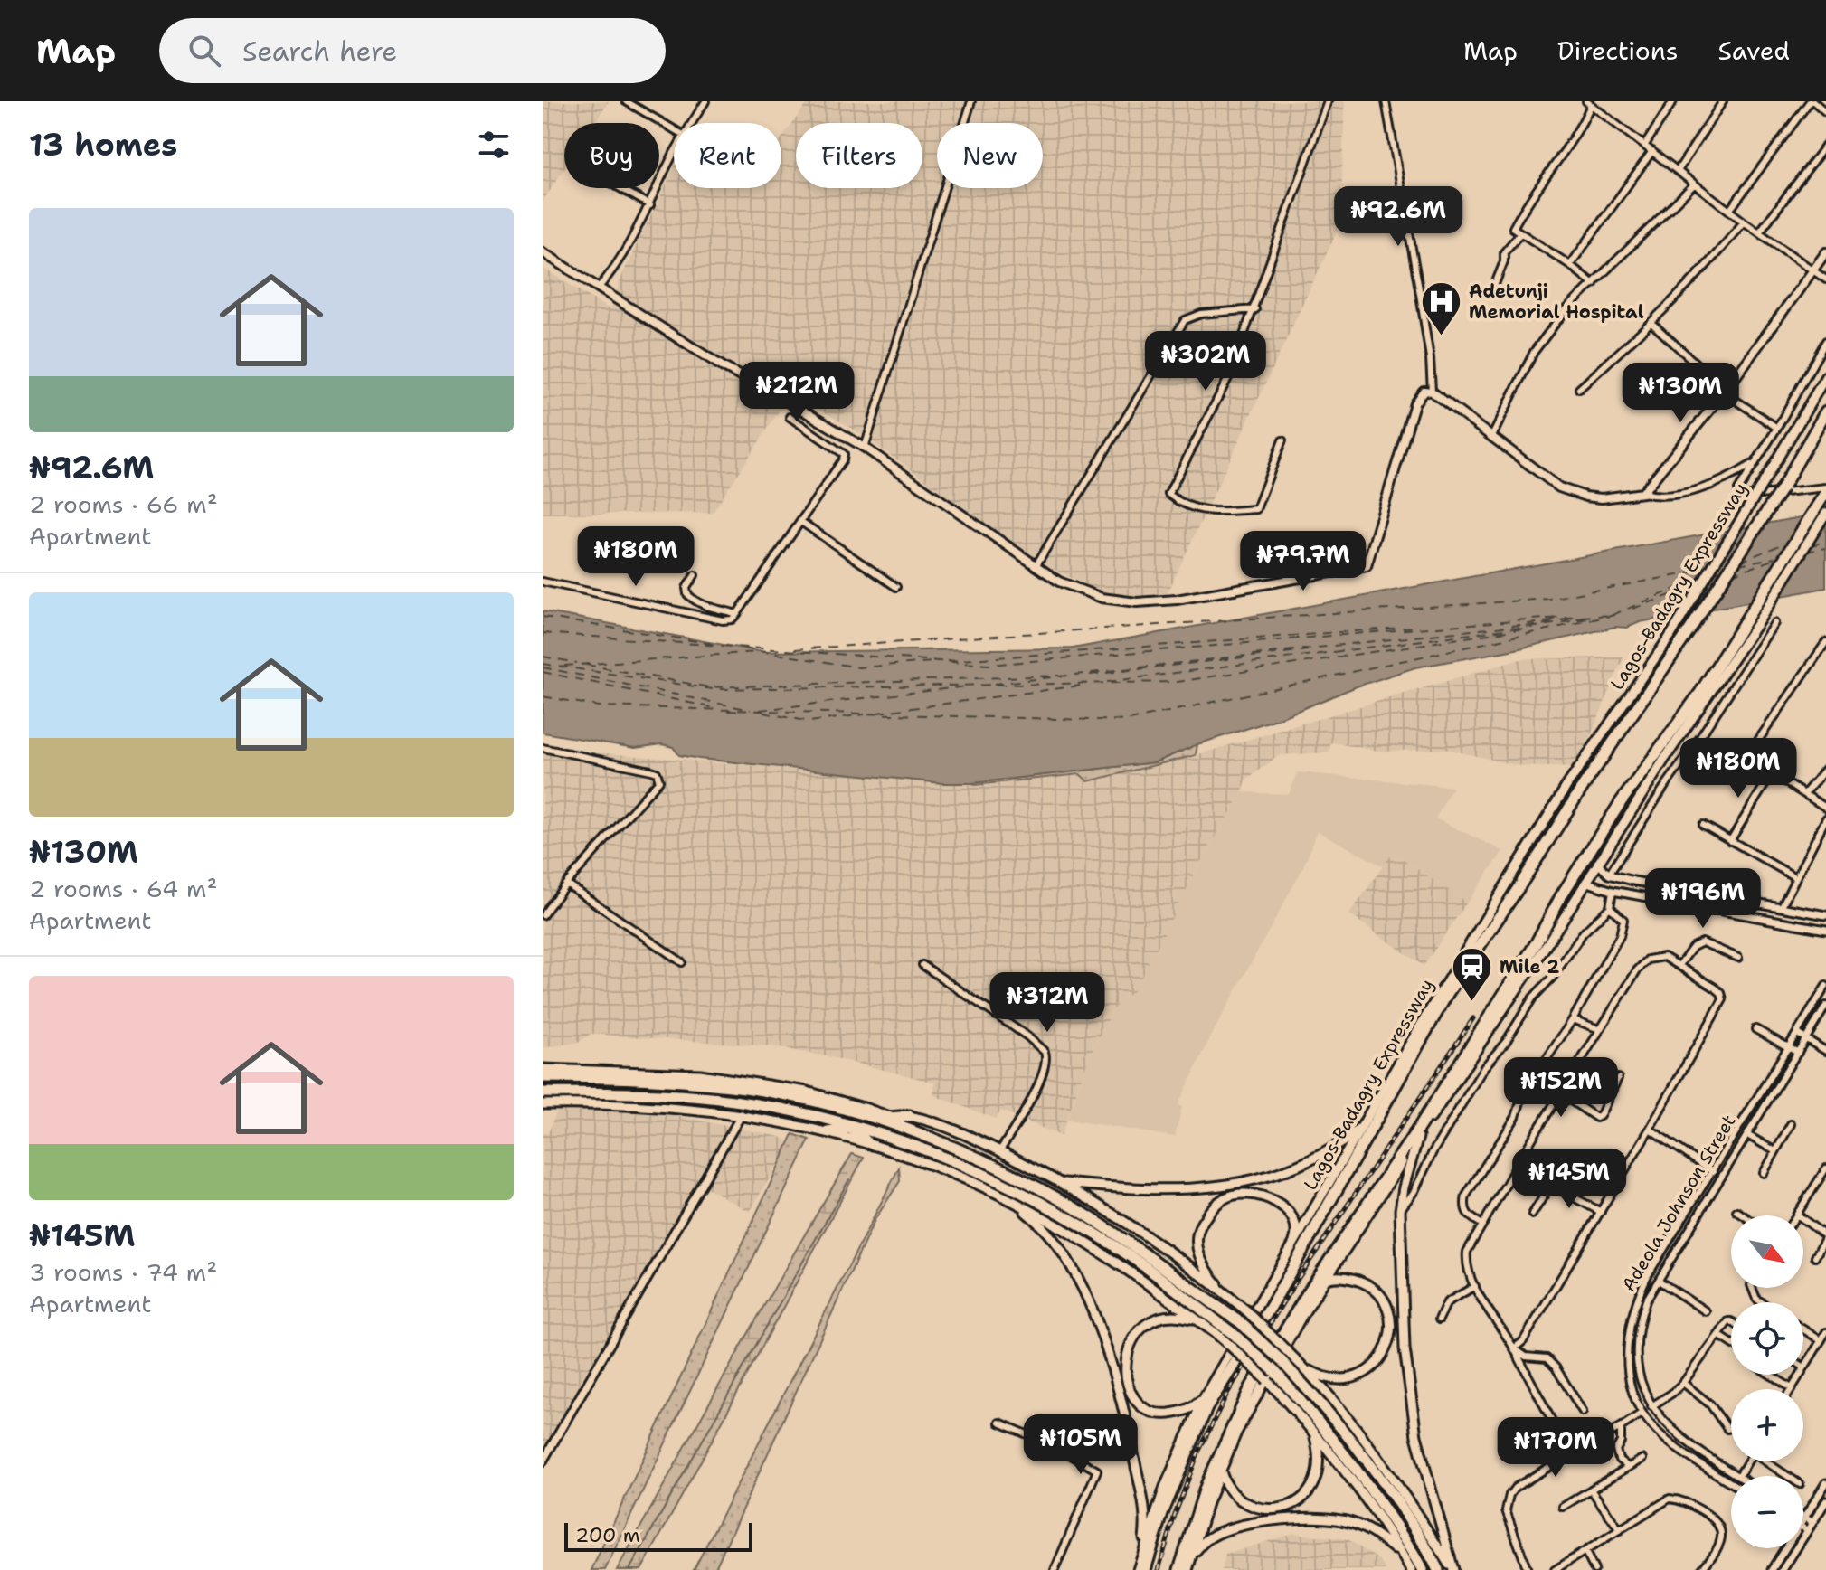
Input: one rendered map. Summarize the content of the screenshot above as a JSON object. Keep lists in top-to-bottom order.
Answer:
{
  "streets": {
    "highway": ["Lagos-Badagry Expressway"],
    "street": ["Adeola Johnson Street"]
  },
  "places": {
    "hospital": ["Adetunji Memorial Hospital"],
    "station": ["Mile 2"]
  },
  "scale_bar": "200 m",
  "north": "bottom right",
  "page": {
    "header": "Map",
    "search": "Search here",
    "nav": ["Map", "Directions", "Saved"],
    "heading": "13 homes",
    "chip": [
      "Buy",
      "Rent",
      "Filters",
      "New"
    ],
    "price": [
      "₦92.6M",
      "₦302M",
      "₦212M",
      "₦130M",
      "₦180M",
      "₦79.7M",
      "₦180M",
      "₦196M",
      "₦312M",
      "₦152M",
      "₦145M",
      "₦105M",
      "₦170M"
    ],
    "list": [
      {
        "name": "₦92.6M",
        "note": "2 rooms · 66 m² · Apartment"
      },
      {
        "name": "₦130M",
        "note": "2 rooms · 64 m² · Apartment"
      },
      {
        "name": "₦145M",
        "note": "3 rooms · 74 m² · Apartment"
      }
    ],
    "map_buttons": ["+", "−"],
    "scale": "200 m"
  }
}
